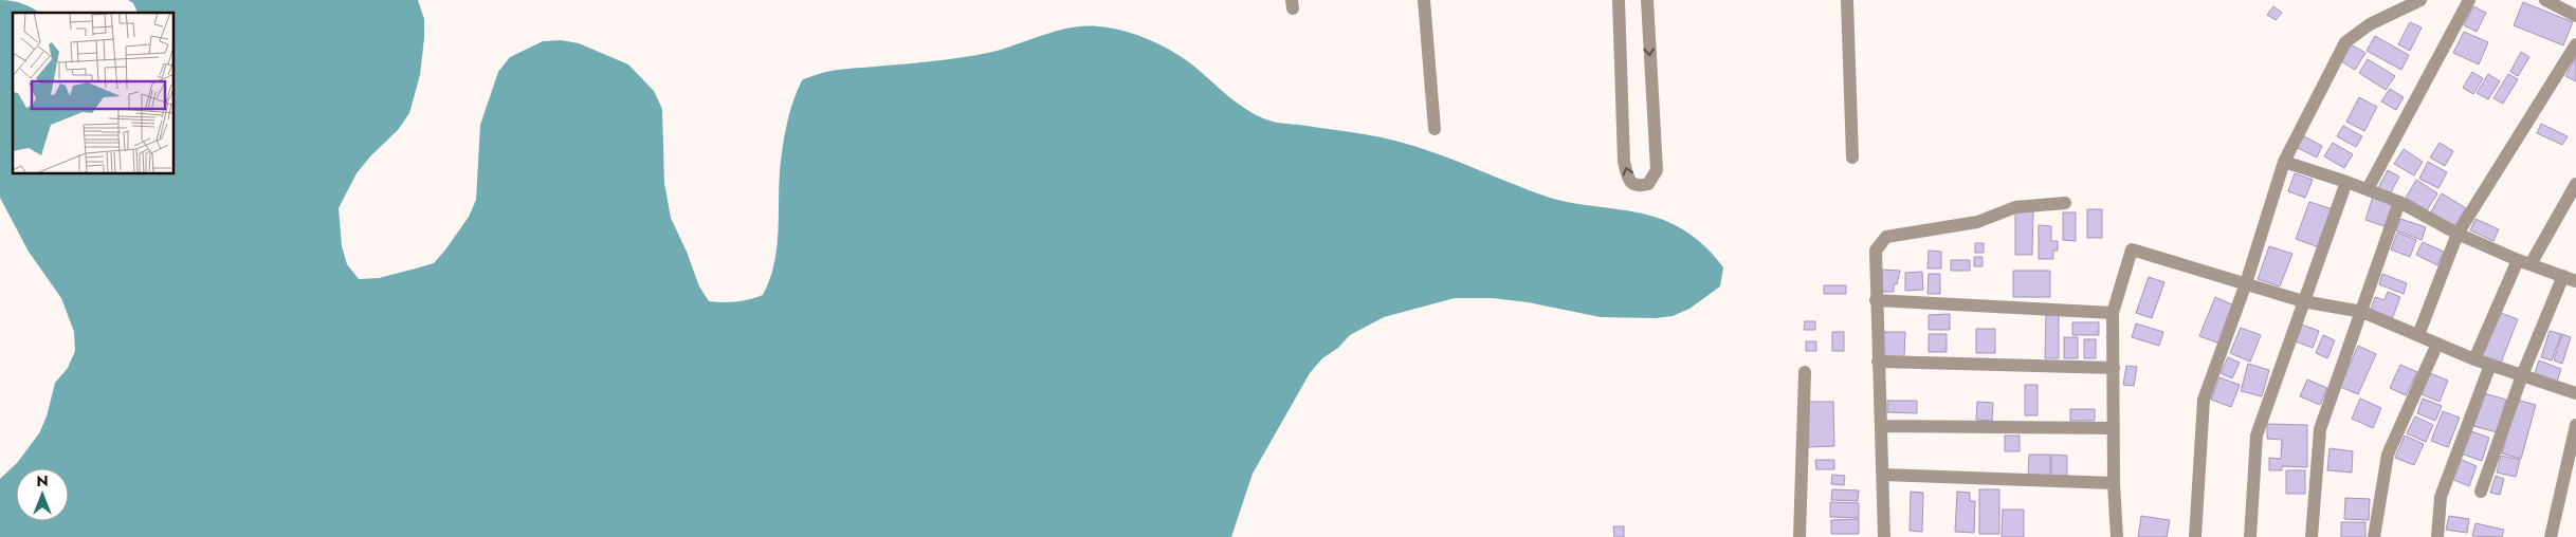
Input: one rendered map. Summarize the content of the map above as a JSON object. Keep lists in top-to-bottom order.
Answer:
{
  "north": "top"
}
